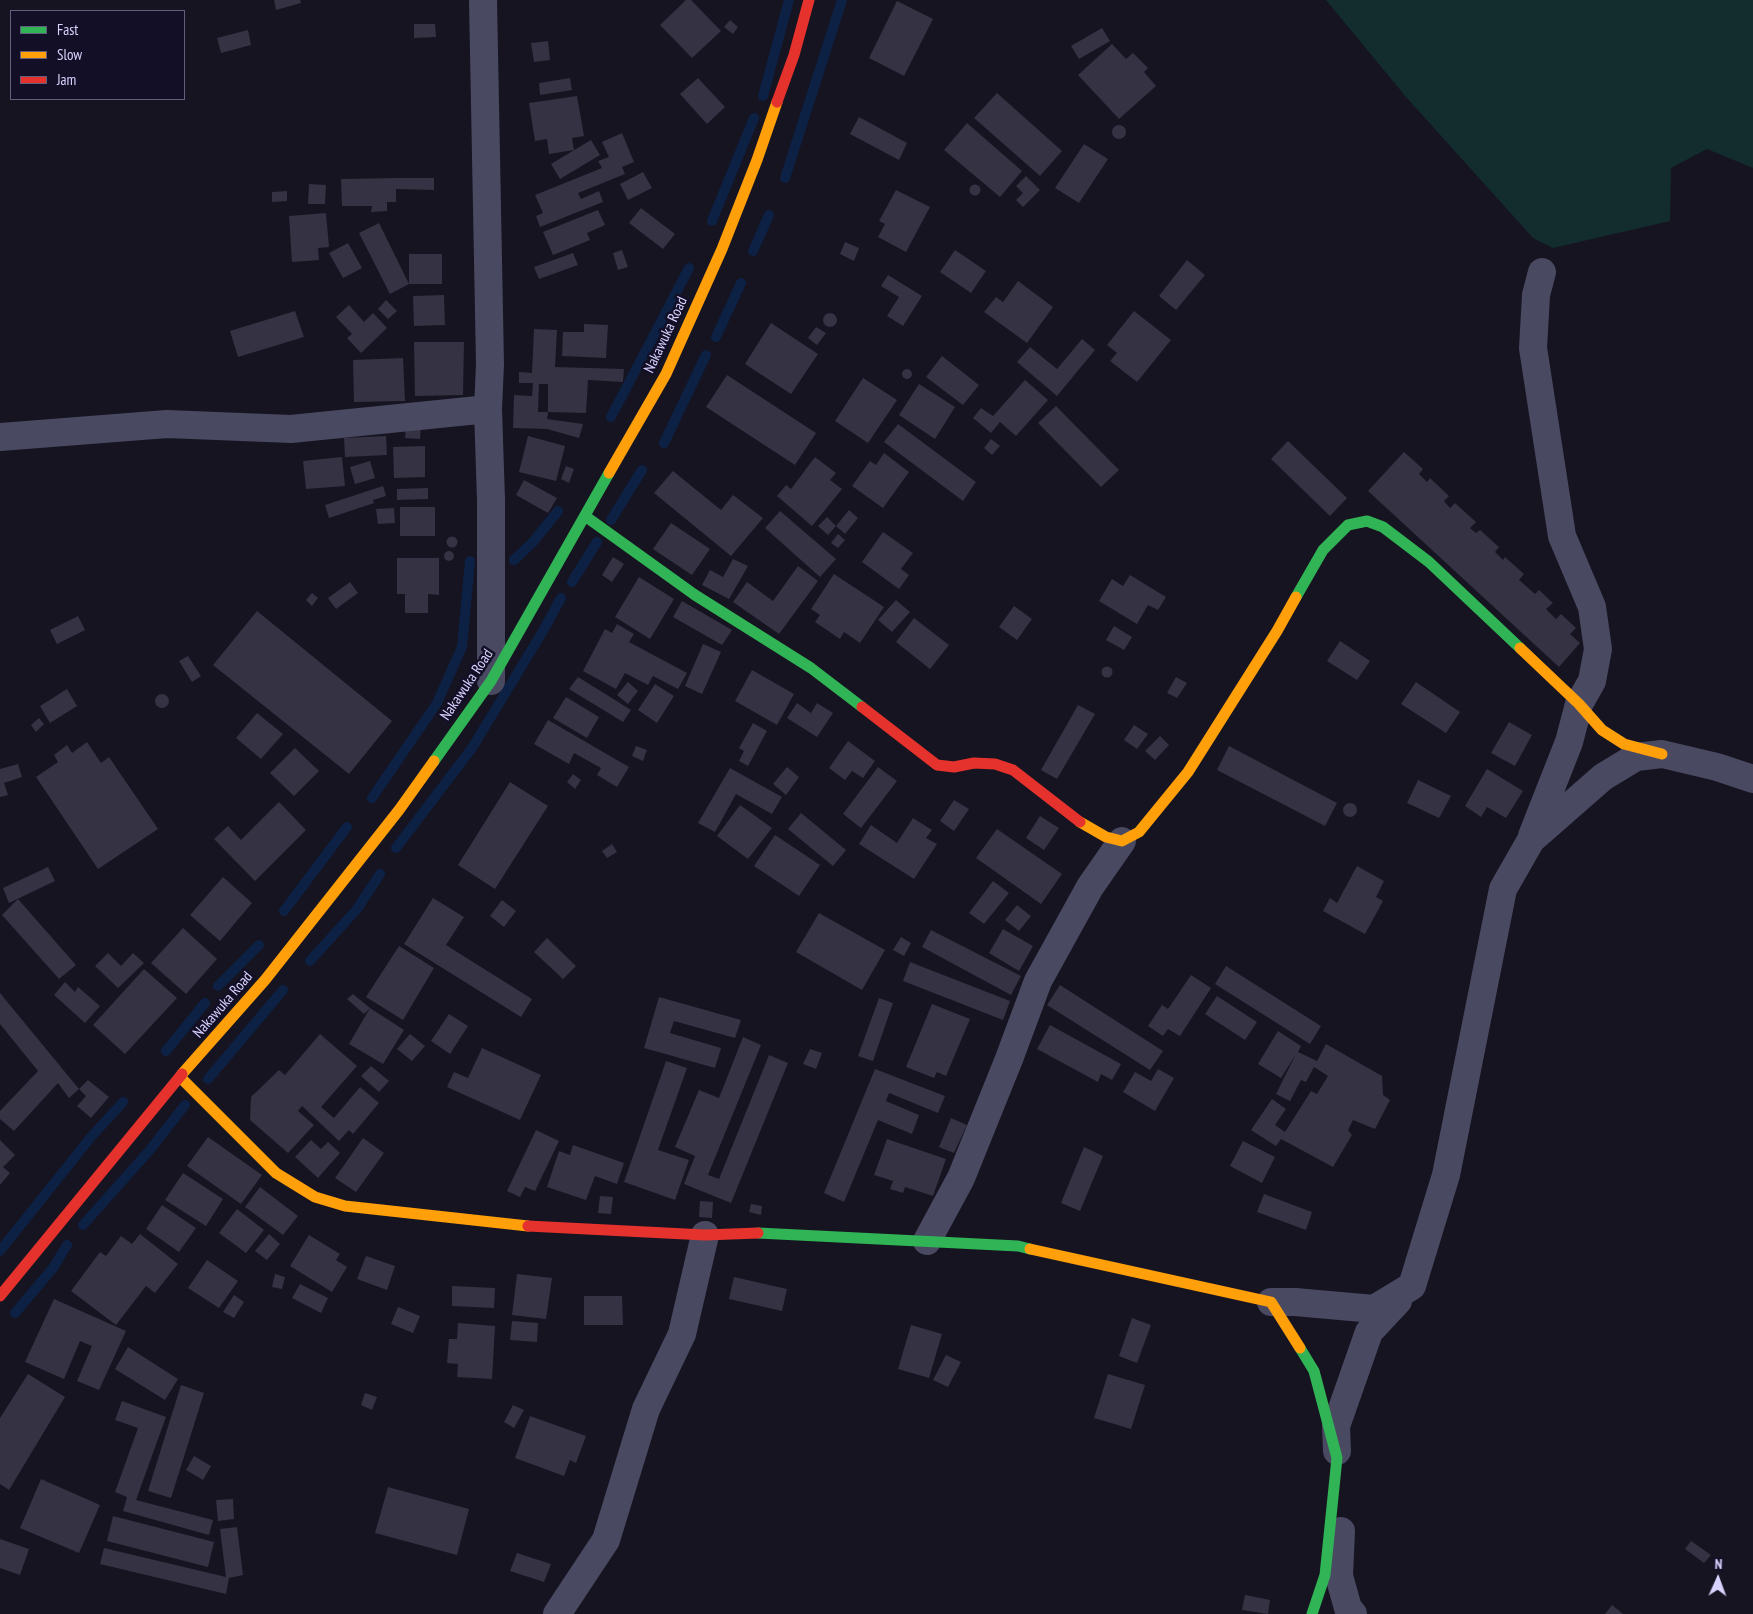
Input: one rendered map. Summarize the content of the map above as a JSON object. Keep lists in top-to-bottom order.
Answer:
{
  "streets": {
    "street": ["Nakawuka Road"]
  },
  "legend": ["Fast", "Slow", "Jam"],
  "north": "top"
}
